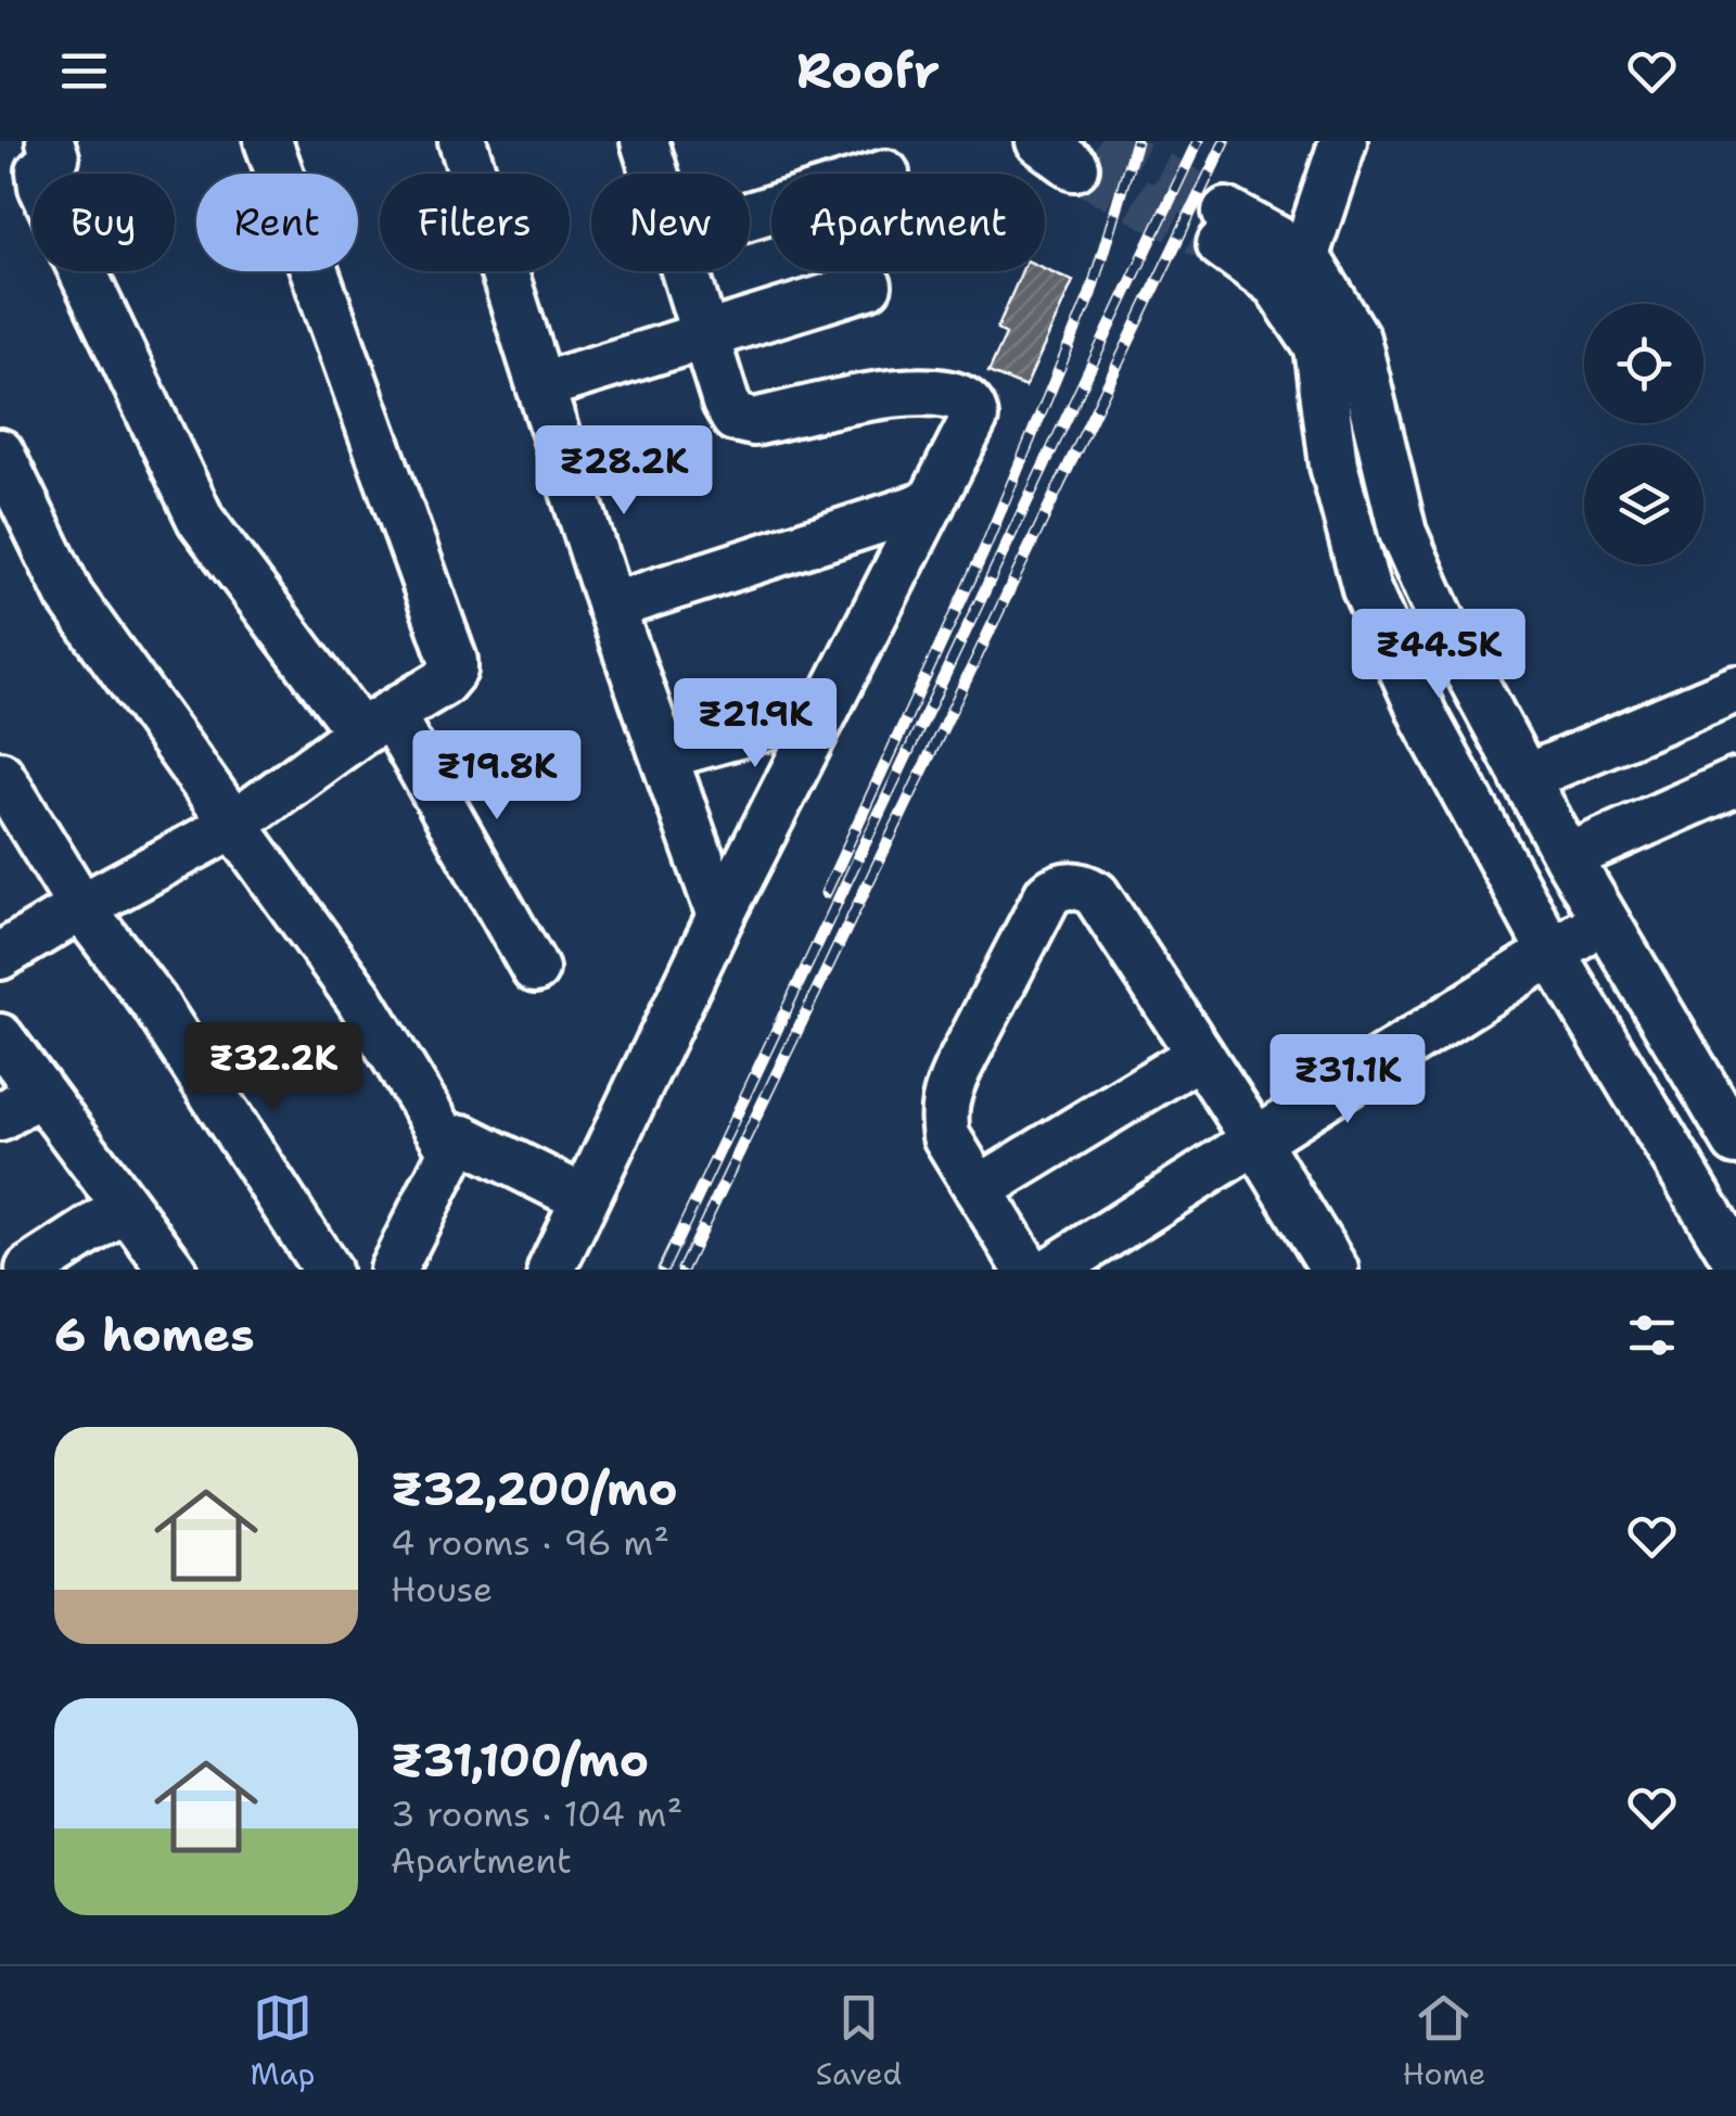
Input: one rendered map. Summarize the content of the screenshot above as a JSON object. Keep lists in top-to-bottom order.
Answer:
{
  "page": {
    "header": "Roofr",
    "chip": [
      "Buy",
      "Rent",
      "Filters",
      "New",
      "Apartment"
    ],
    "price": [
      "₹28.2K",
      "₹44.5K",
      "₹21.9K",
      "₹19.8K",
      "₹32.2K",
      "₹31.1K"
    ],
    "heading": "6 homes",
    "list": [
      {
        "name": "₹32,200/mo",
        "note": "4 rooms · 96 m² · House"
      },
      {
        "name": "₹31,100/mo",
        "note": "3 rooms · 104 m² · Apartment"
      }
    ],
    "tabs": ["Map", "Saved", "Home"]
  }
}
